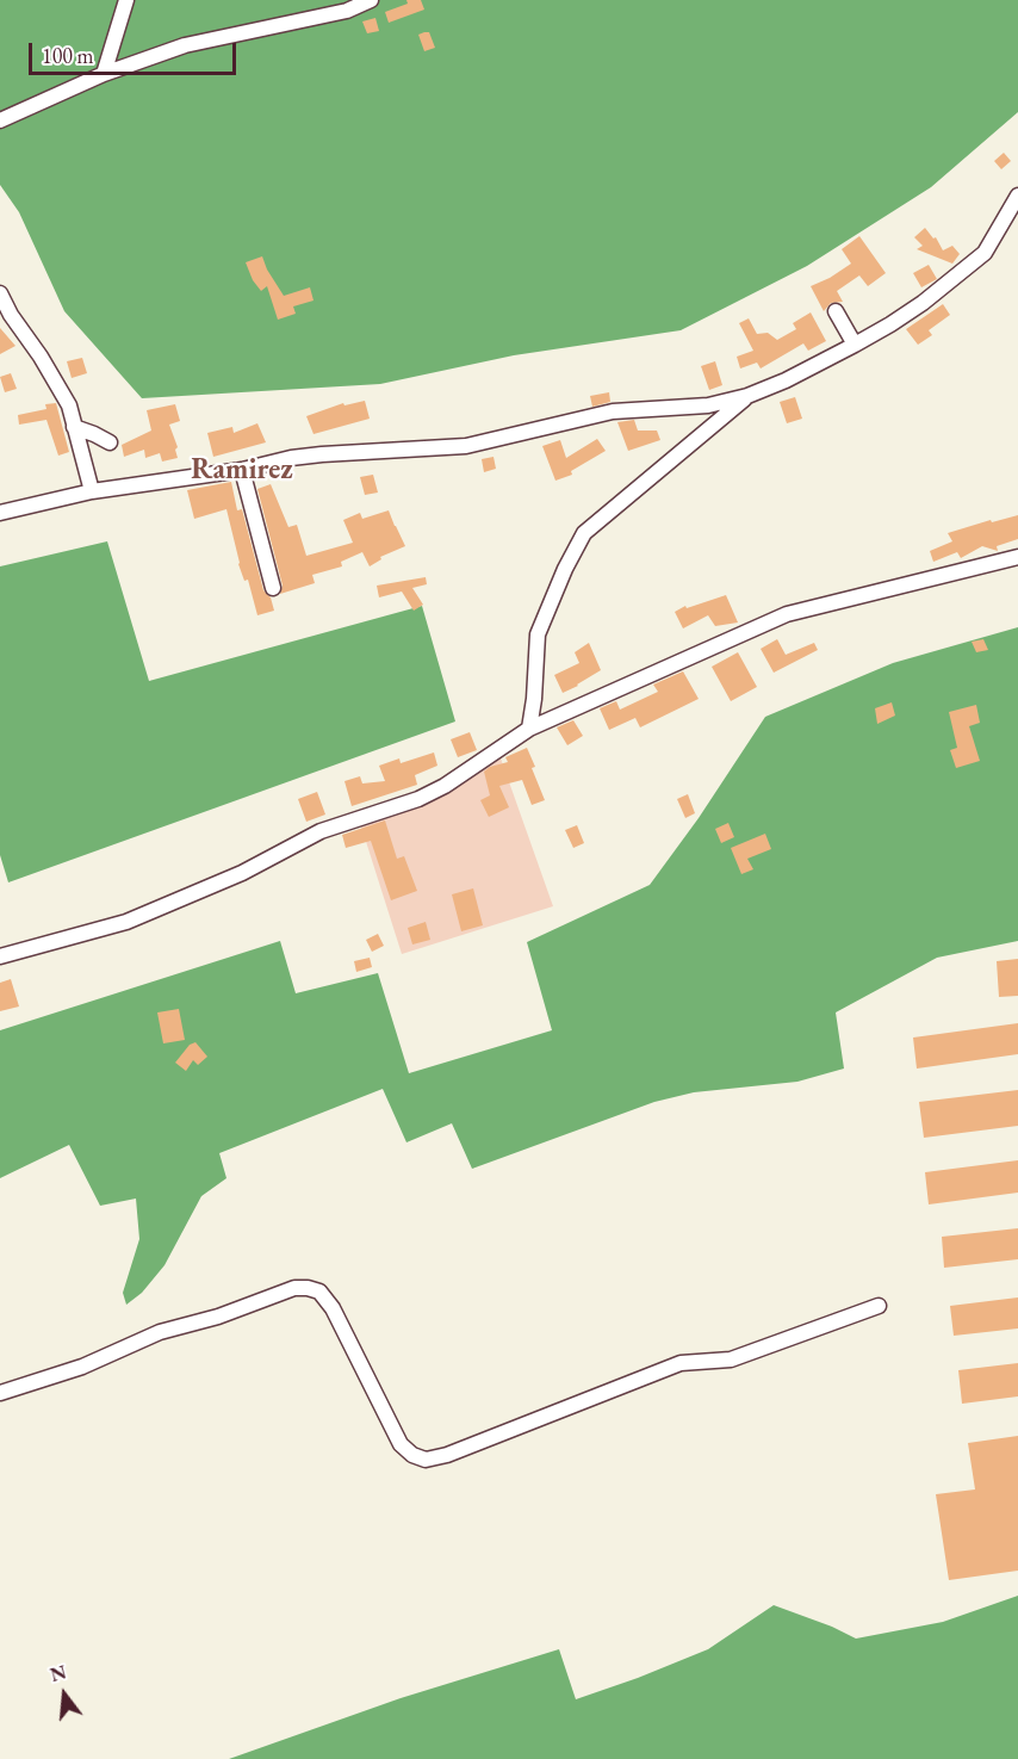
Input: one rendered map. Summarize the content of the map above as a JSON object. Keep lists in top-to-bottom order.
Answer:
{
  "districts": ["Ramirez"],
  "scale_bar": "100 m",
  "north": "top"
}
